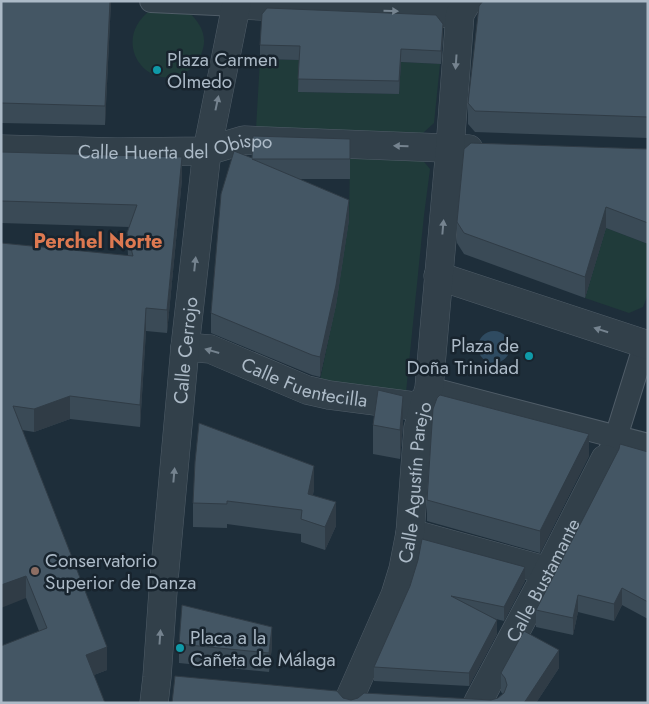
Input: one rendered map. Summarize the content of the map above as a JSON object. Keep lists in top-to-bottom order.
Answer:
{
  "streets": {
    "street": [
      "Calle Huerta del Obispo",
      "Calle Cerrojo",
      "Calle Fuentecilla",
      "Calle Agustín Parejo",
      "Calle Bustamante"
    ]
  },
  "crossings": [
    ["Calle Huerta del Obispo", "Calle Cerrojo"],
    ["Calle Huerta del Obispo", "Calle Agustín Parejo"],
    ["Calle Cerrojo", "Calle Fuentecilla"],
    ["Calle Fuentecilla", "Calle Agustín Parejo"]
  ],
  "one_way": ["Calle Cerrojo"],
  "districts": ["Perchel Norte"],
  "places": [
    "Plaza Carmen Olmedo",
    "Plaza de Doña Trinidad",
    "Conservatorio Superior de Danza",
    "Placa a la Cañeta de Málaga"
  ]
}
